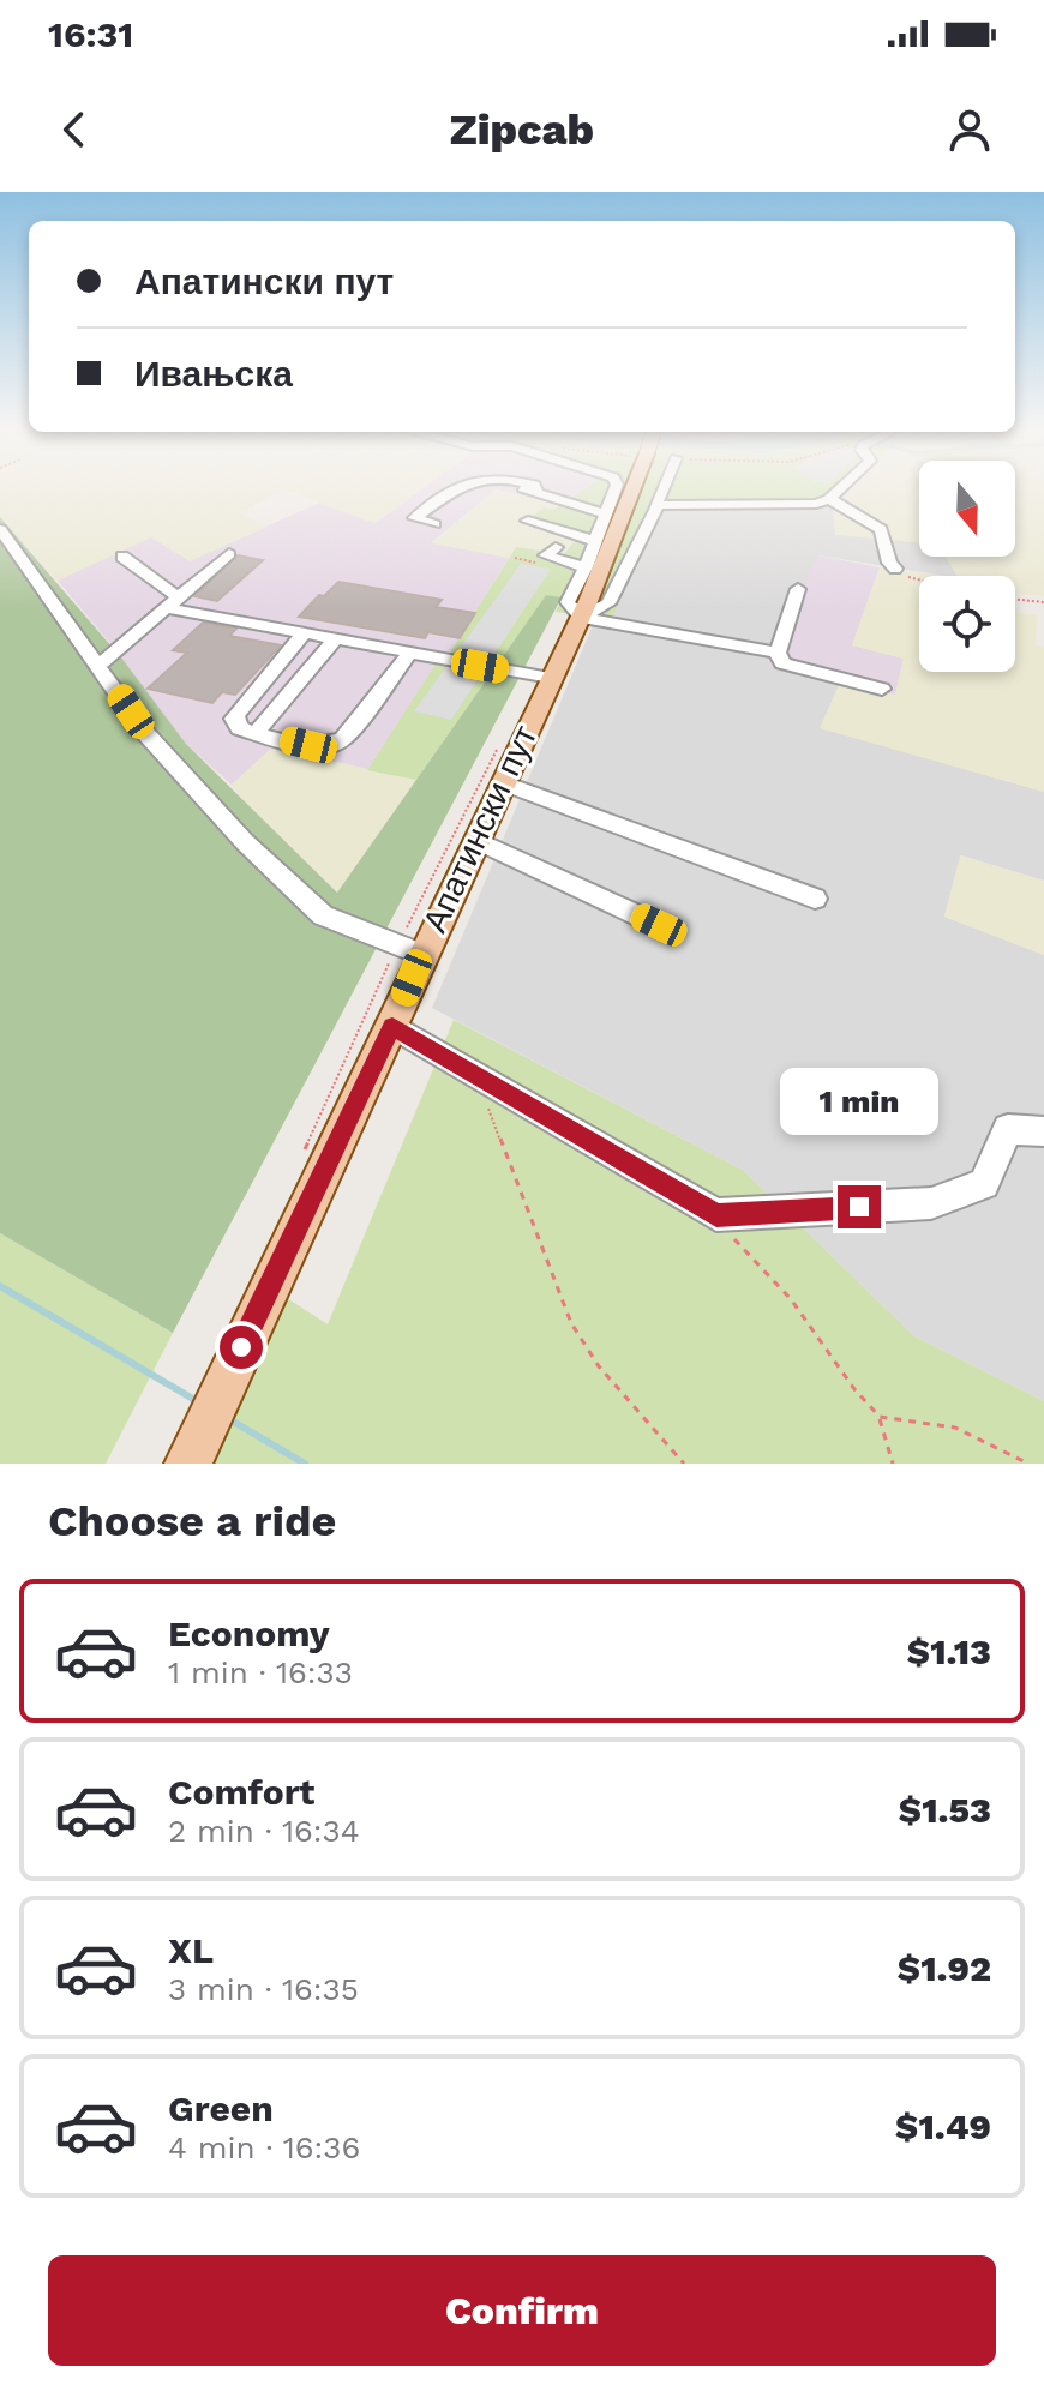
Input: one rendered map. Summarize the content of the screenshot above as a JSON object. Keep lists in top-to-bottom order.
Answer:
{
  "streets": {
    "main road": ["Апатински пут"]
  },
  "north": "bottom",
  "page": {
    "status": "16:31",
    "header": "Zipcab",
    "banner": ["Апатински пут", "Ивањска"],
    "bubble": "1 min",
    "heading": "Choose a ride",
    "list": [
      {
        "name": "Economy",
        "note": "1 min · 16:33",
        "value": "$1.13"
      },
      {
        "name": "Comfort",
        "note": "2 min · 16:34",
        "value": "$1.53"
      },
      {
        "name": "XL",
        "note": "3 min · 16:35",
        "value": "$1.92"
      },
      {
        "name": "Green",
        "note": "4 min · 16:36",
        "value": "$1.49"
      }
    ],
    "buttons": "Confirm"
  }
}
